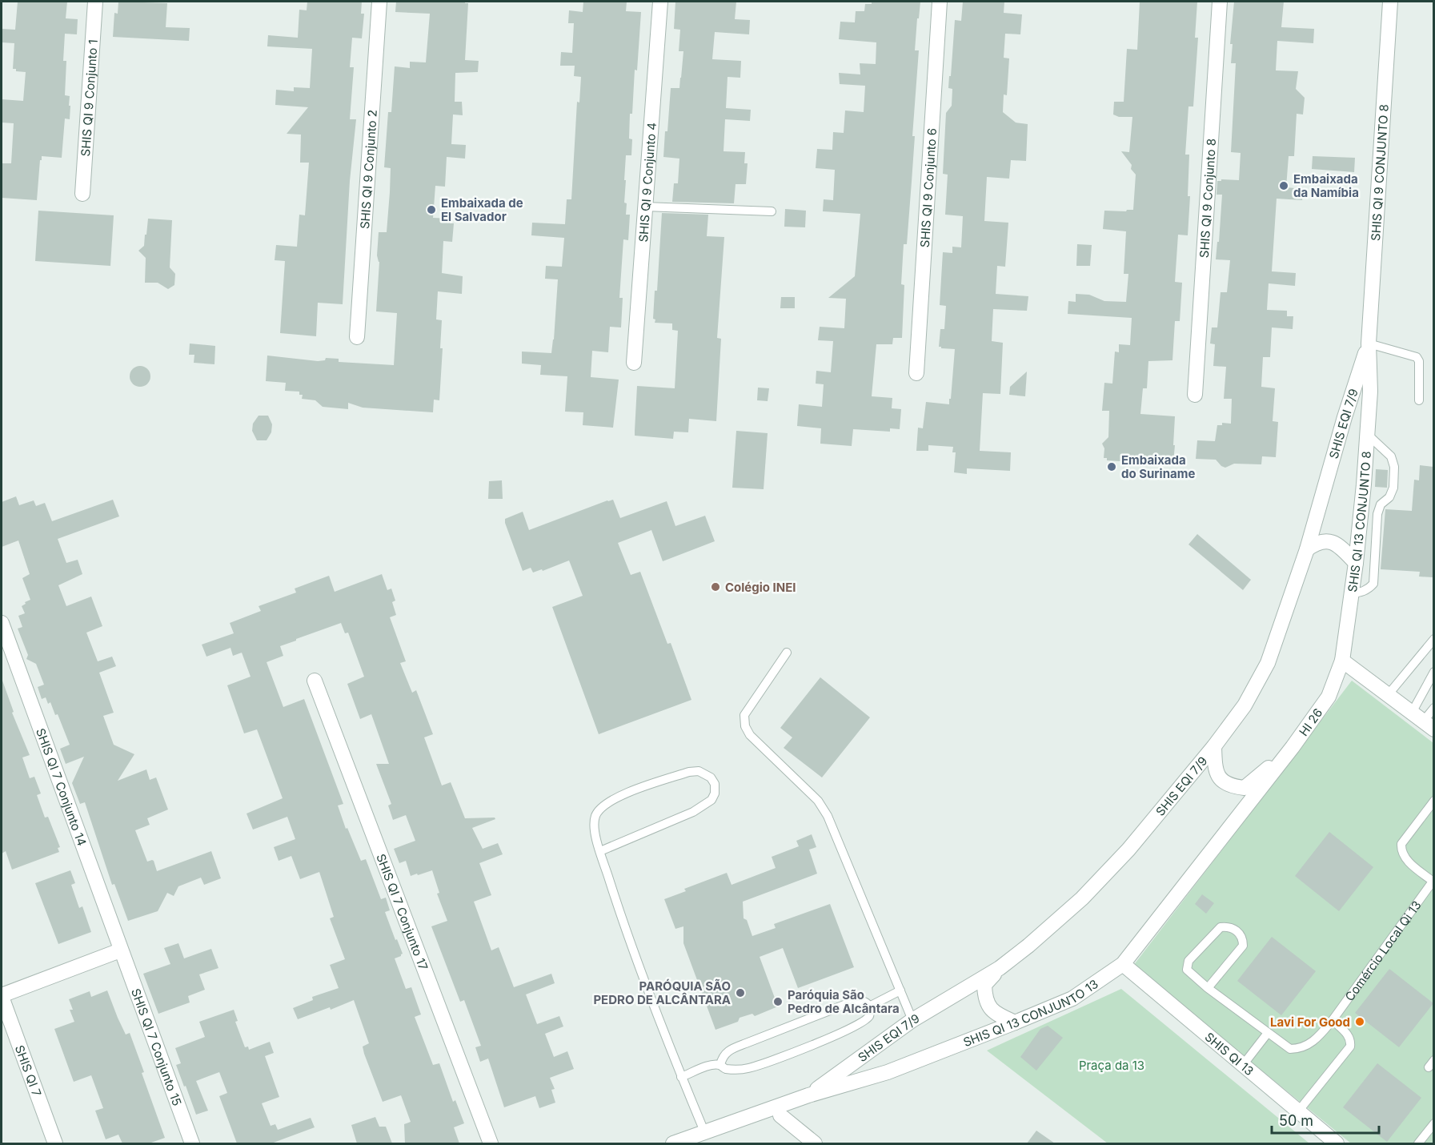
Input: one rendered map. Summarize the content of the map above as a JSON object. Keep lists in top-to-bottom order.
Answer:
{
  "streets": {
    "street": [
      "SHIS QI 9 Conjunto 1",
      "SHIS QI 9 Conjunto 2",
      "SHIS QI 9 CONJUNTO 8",
      "SHIS QI 9 Conjunto 4",
      "SHIS QI 9 Conjunto 6",
      "SHIS QI 9 Conjunto 8",
      "SHIS EQI 7/9",
      "SHIS QI 13 CONJUNTO 8",
      "HI 26",
      "SHIS QI 7 Conjunto 14",
      "SHIS QI 7 Conjunto 17",
      "SHIS QI 13 CONJUNTO 13",
      "SHIS QI 7 Conjunto 15",
      "SHIS QI 13",
      "SHIS QI 7"
    ],
    "lane": ["Comércio Local Qi 13"]
  },
  "crossings": [
    ["SHIS QI 9 CONJUNTO 8", "SHIS EQI 7/9"],
    ["SHIS QI 9 CONJUNTO 8", "SHIS QI 13 CONJUNTO 8"],
    ["SHIS EQI 7/9", "SHIS QI 13 CONJUNTO 8"],
    ["SHIS EQI 7/9", "SHIS QI 13 CONJUNTO 13"],
    ["SHIS QI 13 CONJUNTO 8", "HI 26"],
    ["HI 26", "SHIS QI 13 CONJUNTO 13"],
    ["SHIS QI 7 Conjunto 14", "SHIS QI 7 Conjunto 15"],
    ["SHIS QI 13 CONJUNTO 13", "SHIS QI 13"]
  ],
  "parks": ["Praça da 13"],
  "places": [
    "Embaixada da Namíbia",
    "Embaixada de El Salvador",
    "Embaixada do Suriname",
    "Colégio INEI",
    "PARÓQUIA SÃO PEDRO DE ALCÂNTARA",
    "Paróquia São Pedro de Alcântara",
    "Lavi For Good"
  ],
  "scale_bar": "50 m"
}
